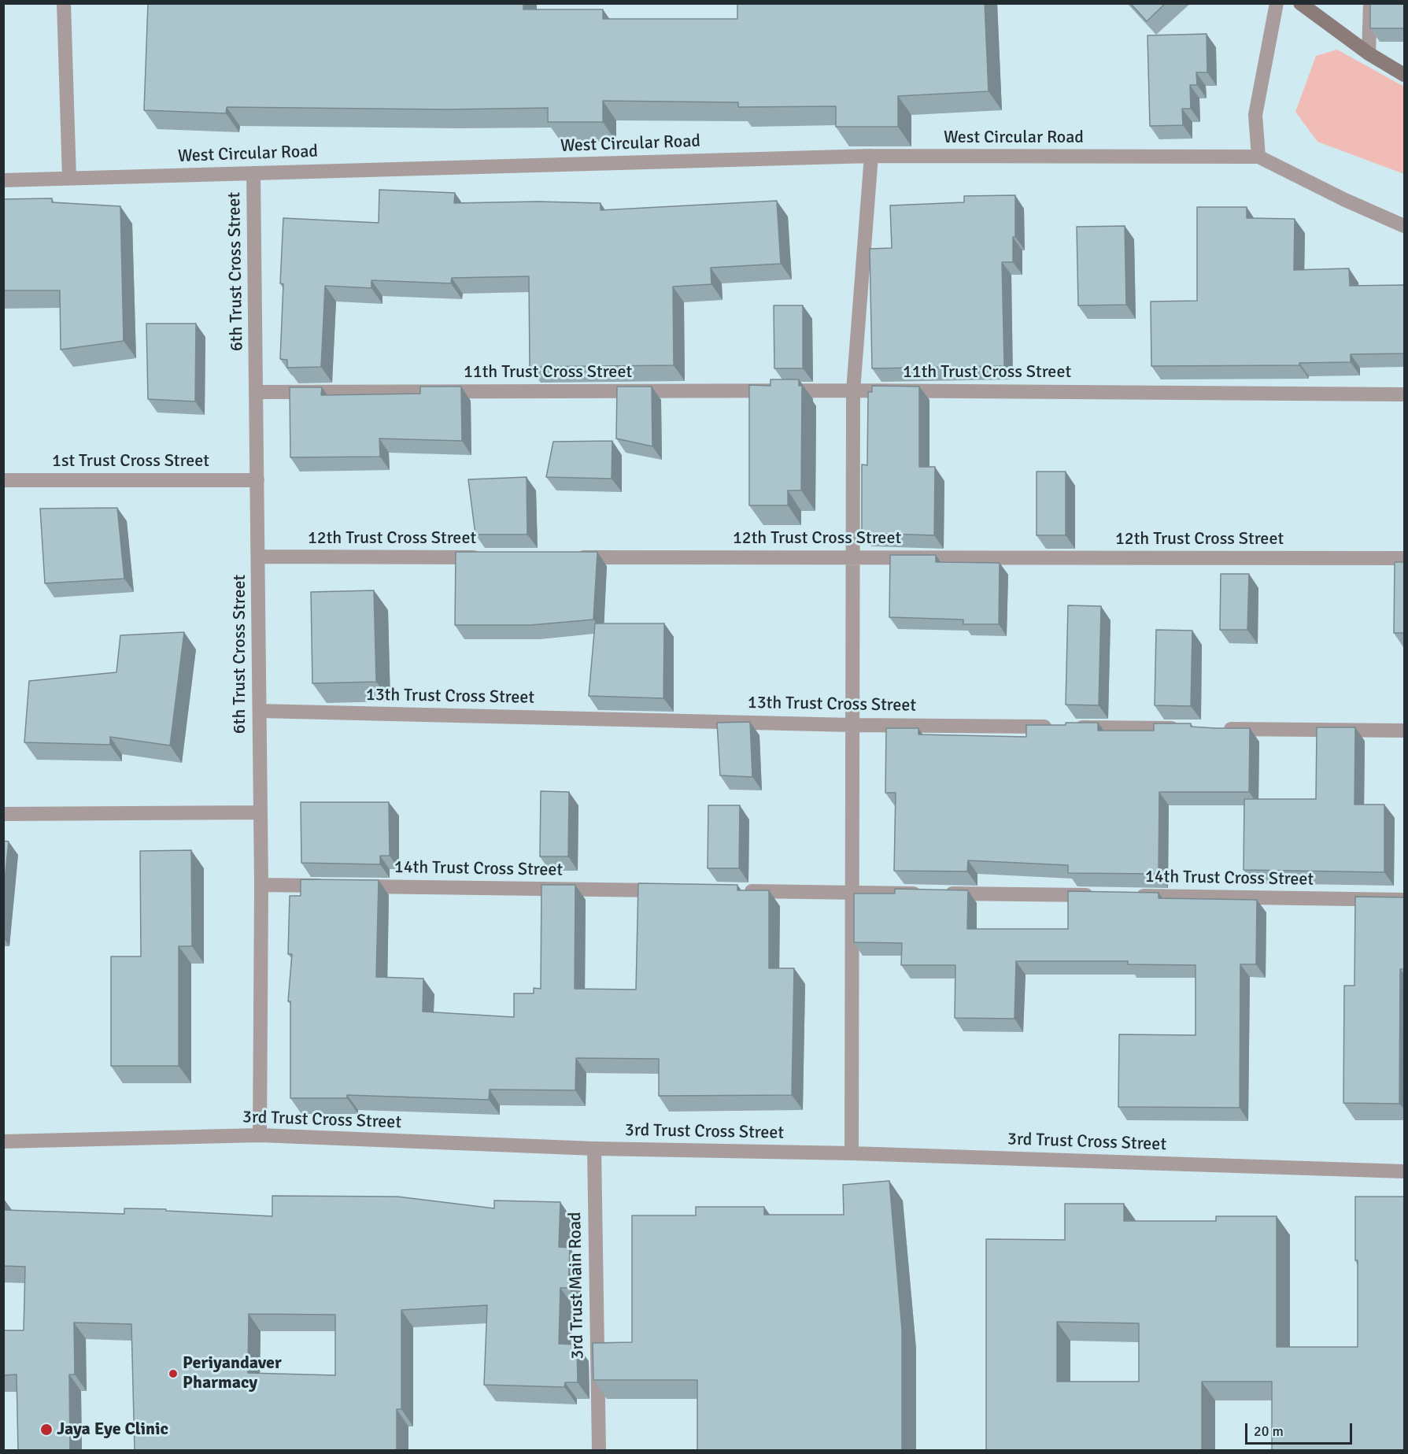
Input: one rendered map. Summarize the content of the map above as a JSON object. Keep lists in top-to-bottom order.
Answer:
{
  "streets": {
    "street": [
      "West Circular Road",
      "6th Trust Cross Street",
      "11th Trust Cross Street",
      "1st Trust Cross Street",
      "12th Trust Cross Street",
      "13th Trust Cross Street",
      "14th Trust Cross Street",
      "3rd Trust Cross Street",
      "3rd Trust Main Road"
    ]
  },
  "crossings": [
    ["West Circular Road", "6th Trust Cross Street"],
    ["6th Trust Cross Street", "11th Trust Cross Street"],
    ["6th Trust Cross Street", "1st Trust Cross Street"],
    ["6th Trust Cross Street", "12th Trust Cross Street"],
    ["6th Trust Cross Street", "13th Trust Cross Street"],
    ["6th Trust Cross Street", "14th Trust Cross Street"],
    ["6th Trust Cross Street", "3rd Trust Cross Street"],
    ["3rd Trust Cross Street", "3rd Trust Main Road"]
  ],
  "places": ["Periyandaver Pharmacy", "Jaya Eye Clinic"],
  "scale_bar": "20 m"
}
